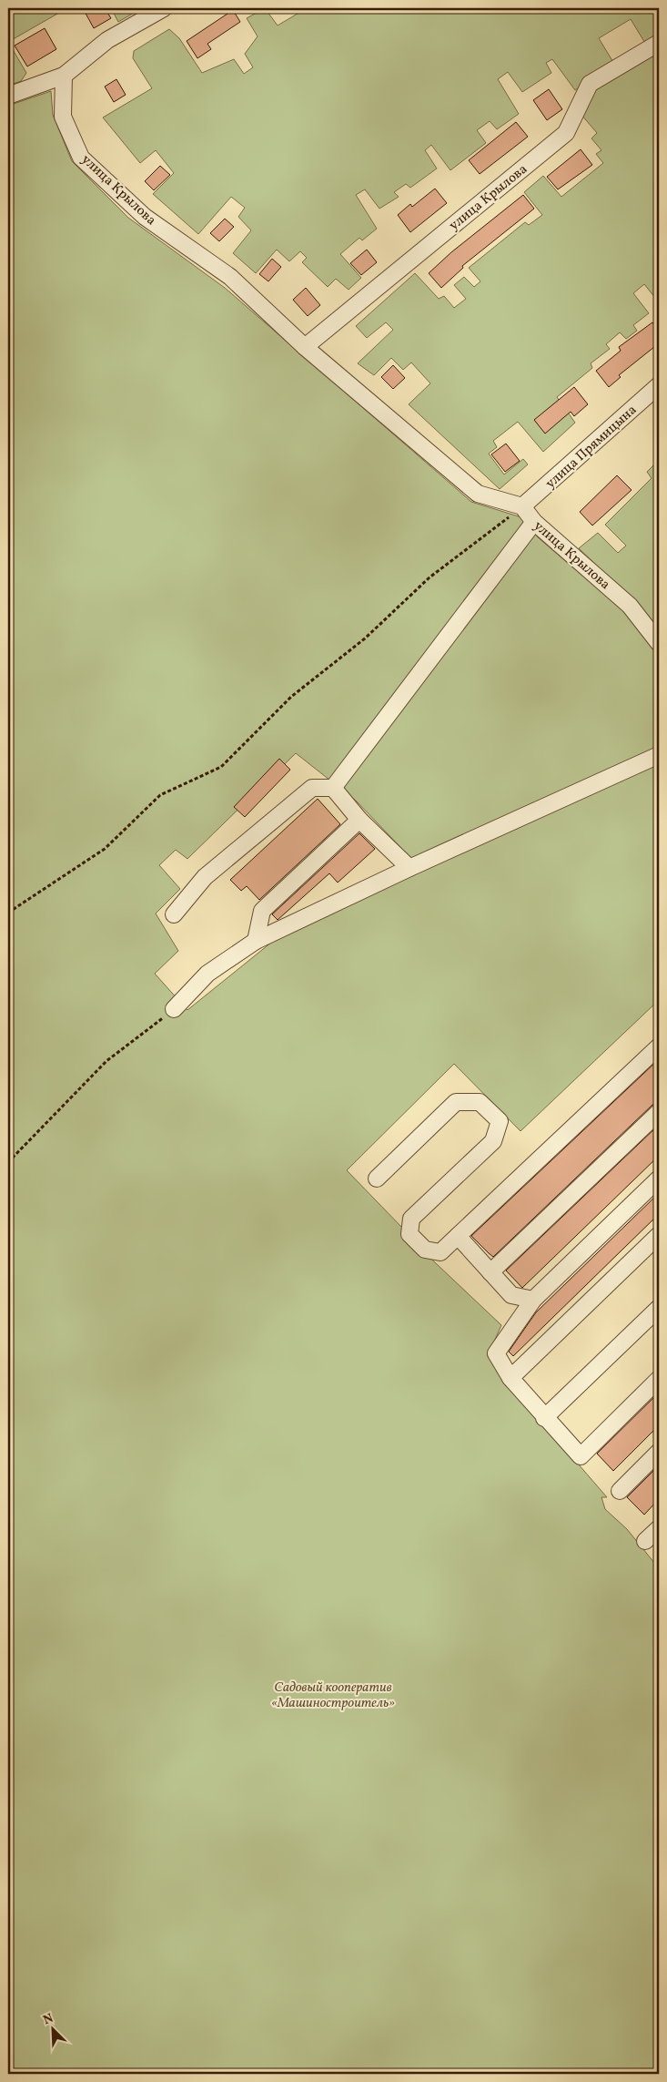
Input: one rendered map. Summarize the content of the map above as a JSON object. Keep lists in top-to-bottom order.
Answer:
{
  "streets": {
    "street": ["улица Крылова", "улица Прямицына"]
  },
  "crossings": [
    ["улица Крылова", "улица Прямицына"]
  ],
  "parks": ["Садовый кооператив «Машиностроитель»"],
  "north": "top left"
}
